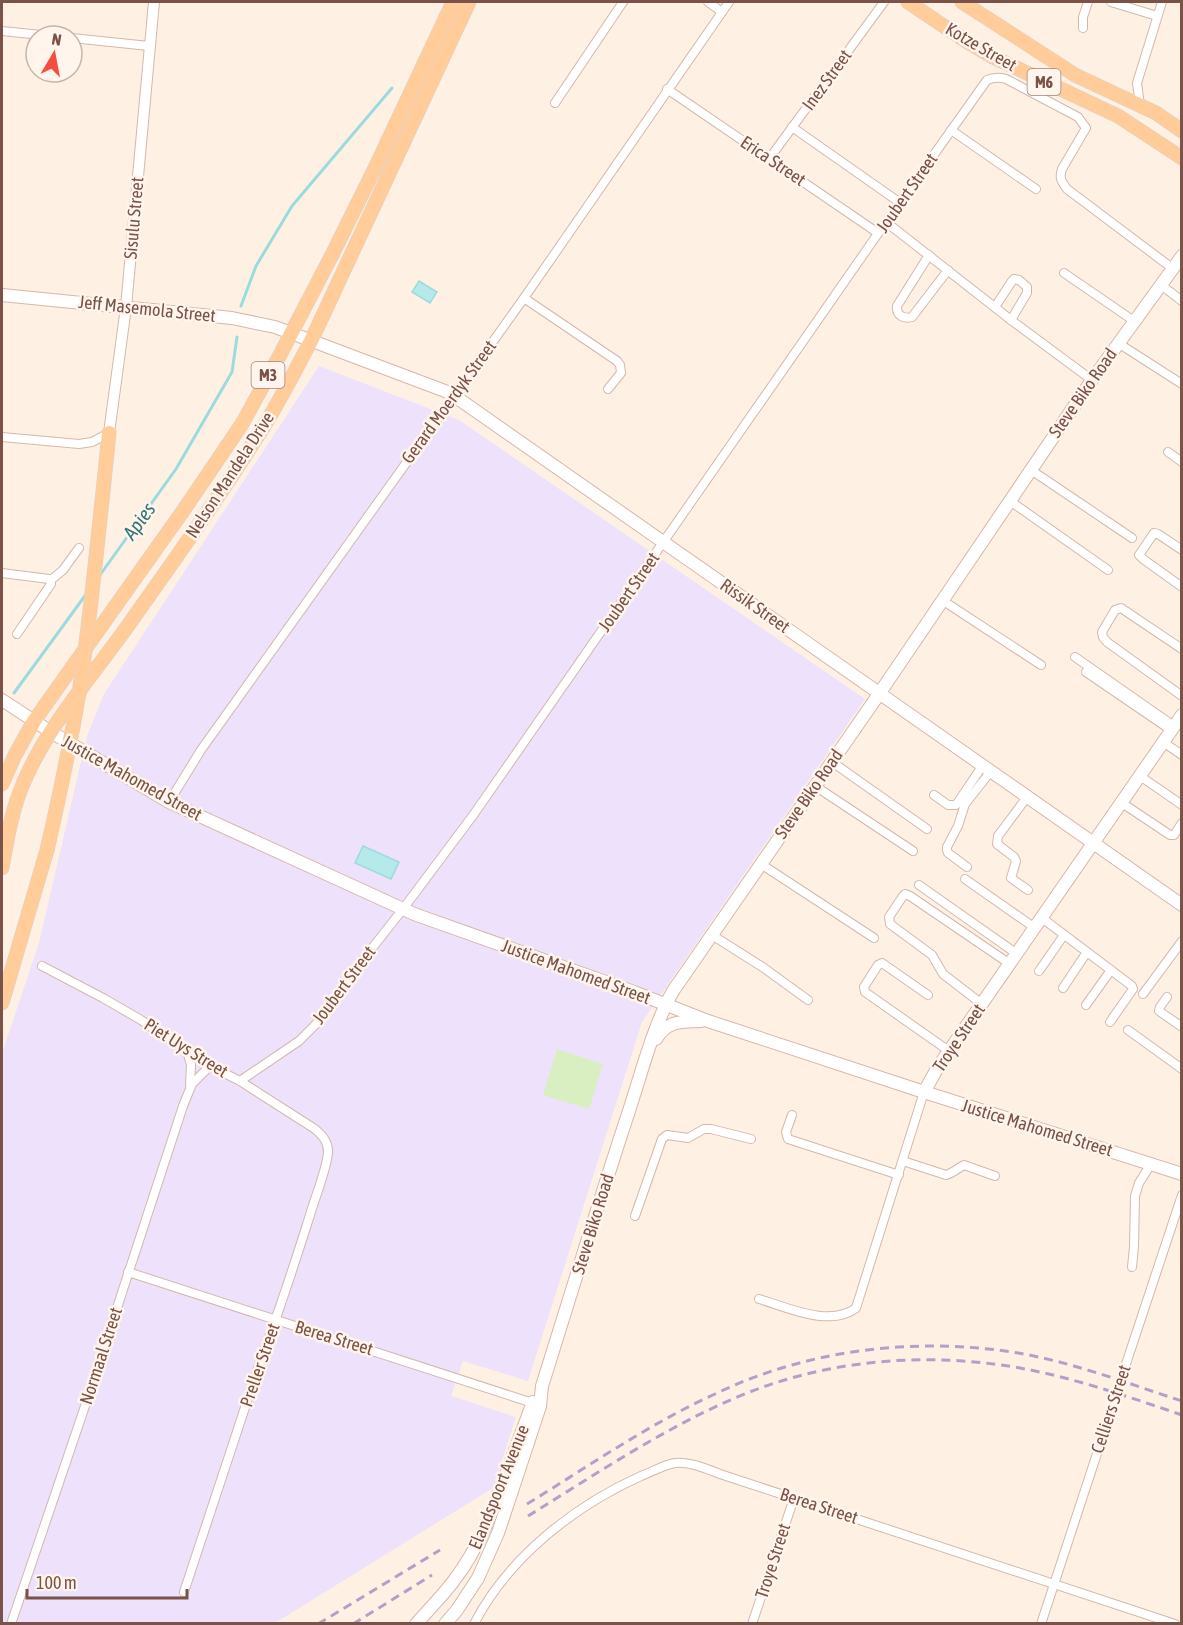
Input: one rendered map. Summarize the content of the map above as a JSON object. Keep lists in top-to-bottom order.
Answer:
{
  "streets": {
    "main road": [
      "Kotze Street",
      "M6",
      "Jeff Masemola Street",
      "M3",
      "Steve Biko Road",
      "Nelson Mandela Drive",
      "Rissik Street",
      "Justice Mahomed Street",
      "Troye Street",
      "Elandspoort Avenue"
    ],
    "street": [
      "Inez Street",
      "Erica Street",
      "Joubert Street",
      "Sisulu Street",
      "Gerard Moerdyk Street",
      "Piet Uys Street",
      "Berea Street",
      "Normaal Street",
      "Preller Street",
      "Celliers Street"
    ]
  },
  "crossings": [
    ["Inez Street", "Erica Street"],
    ["Erica Street", "Joubert Street"],
    ["Erica Street", "Gerard Moerdyk Street"],
    ["Joubert Street", "Steve Biko Road"],
    ["Joubert Street", "Rissik Street"],
    ["Joubert Street", "Justice Mahomed Street"],
    ["Joubert Street", "Piet Uys Street"],
    ["Sisulu Street", "Jeff Masemola Street"],
    ["Jeff Masemola Street", "Nelson Mandela Drive"],
    ["Jeff Masemola Street", "Rissik Street"],
    ["Steve Biko Road", "Rissik Street"],
    ["Steve Biko Road", "Justice Mahomed Street"],
    ["Steve Biko Road", "Berea Street"],
    ["Steve Biko Road", "Elandspoort Avenue"],
    ["Gerard Moerdyk Street", "Rissik Street"],
    ["Gerard Moerdyk Street", "Justice Mahomed Street"],
    ["Nelson Mandela Drive", "Rissik Street"],
    ["Nelson Mandela Drive", "Justice Mahomed Street"],
    ["Rissik Street", "Troye Street"],
    ["Justice Mahomed Street", "Troye Street"],
    ["Troye Street", "Berea Street"],
    ["Piet Uys Street", "Normaal Street"],
    ["Piet Uys Street", "Preller Street"],
    ["Berea Street", "Normaal Street"],
    ["Berea Street", "Preller Street"],
    ["Berea Street", "Celliers Street"],
    ["Berea Street", "Elandspoort Avenue"]
  ],
  "water": ["Apies"],
  "scale_bar": "100 m",
  "north": "top"
}
